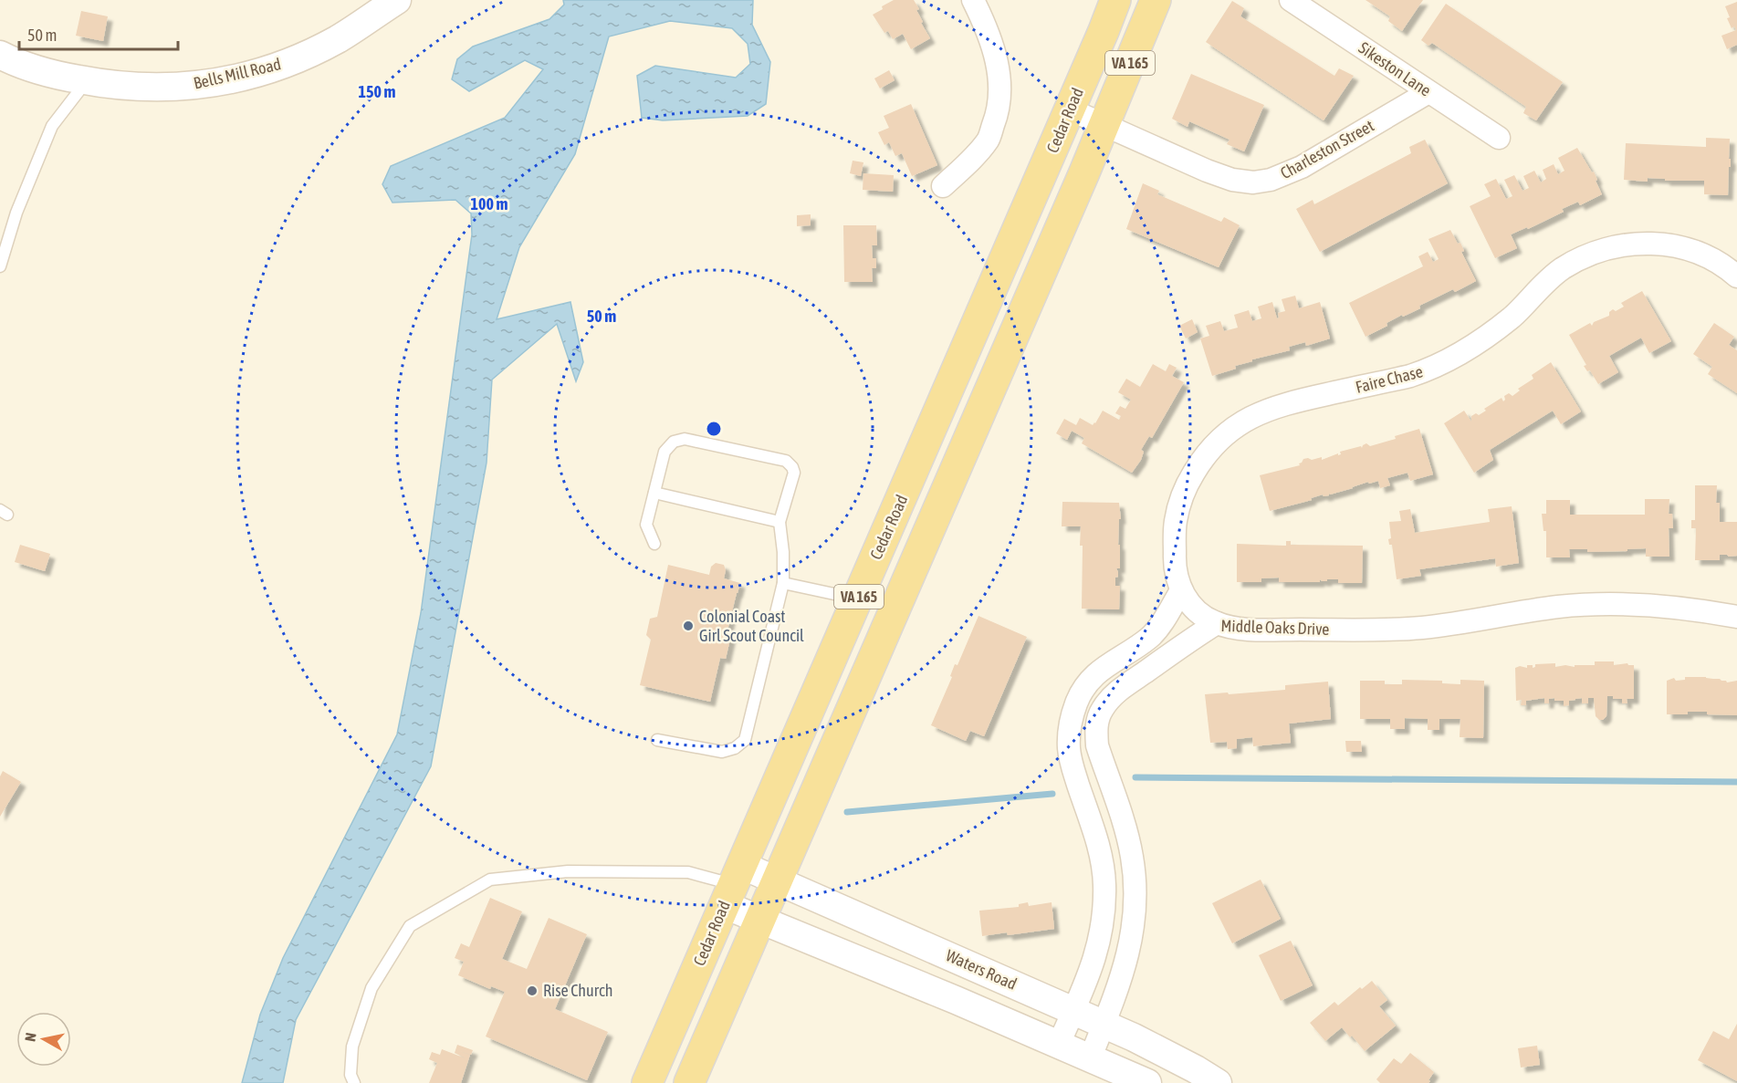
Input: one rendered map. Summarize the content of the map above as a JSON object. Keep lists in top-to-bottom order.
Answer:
{
  "streets": {
    "main road": ["VA 165", "Cedar Road"],
    "street": [
      "Sikeston Lane",
      "Bells Mill Road",
      "Charleston Street",
      "Faire Chase",
      "Middle Oaks Drive",
      "Waters Road"
    ]
  },
  "crossings": [
    ["VA 165", "Charleston Street"],
    ["VA 165", "Waters Road"],
    ["Sikeston Lane", "Charleston Street"],
    ["Cedar Road", "Charleston Street"],
    ["Cedar Road", "Waters Road"],
    ["Faire Chase", "Middle Oaks Drive"],
    ["Middle Oaks Drive", "Waters Road"]
  ],
  "places": ["Colonial Coast Girl Scout Council", "Rise Church"],
  "scale_bar": "50 m",
  "north": "left",
  "rings": ["150 m", "100 m", "50 m"]
}
